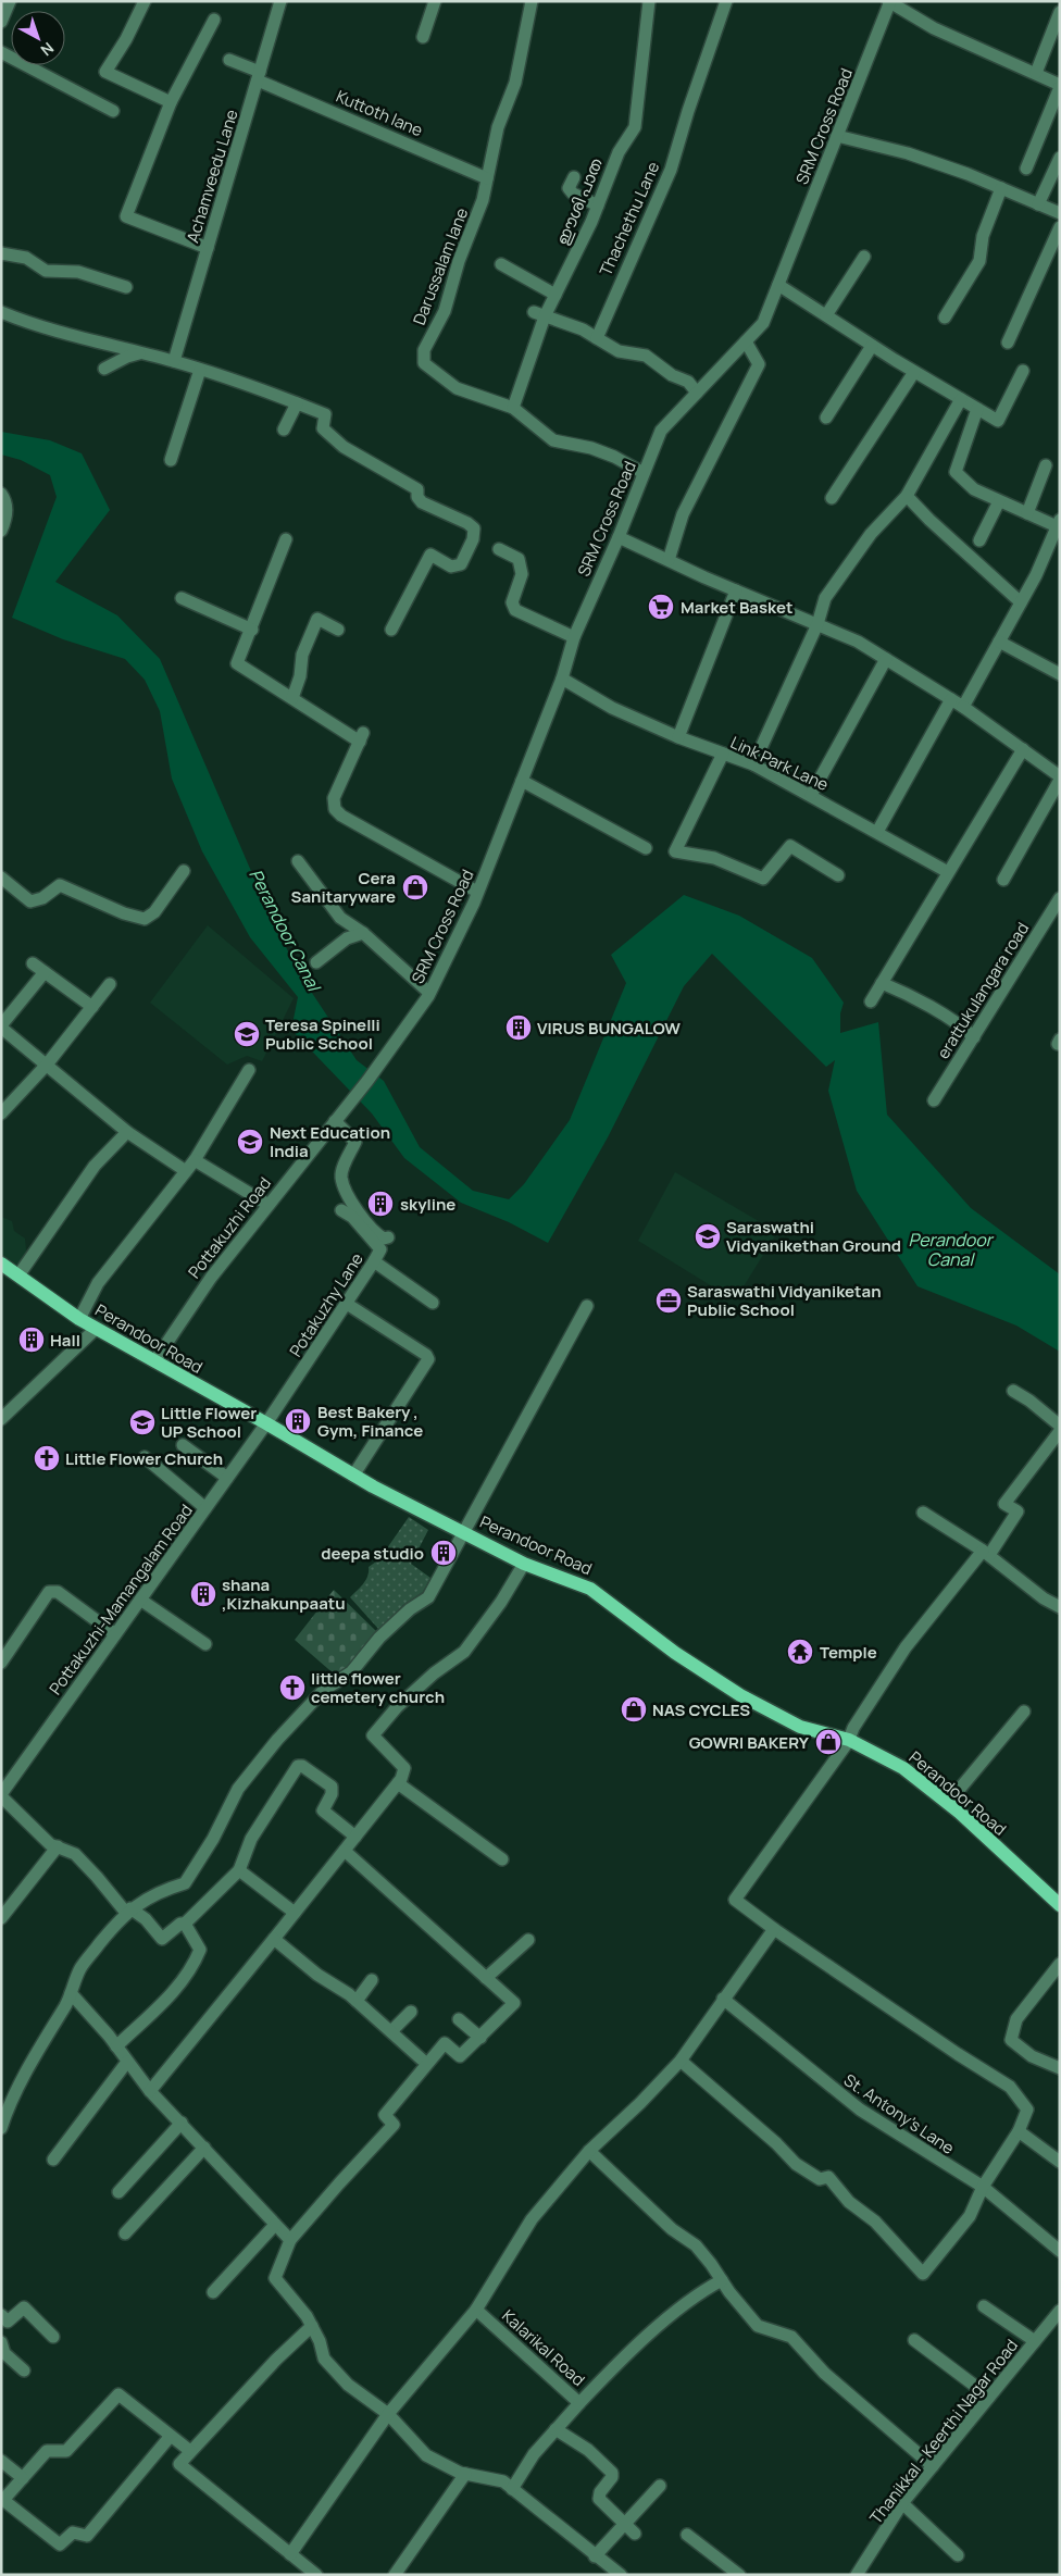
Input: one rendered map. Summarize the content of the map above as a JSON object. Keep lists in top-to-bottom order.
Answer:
{
  "streets": {
    "main road": ["Perandoor Road"],
    "street": [
      "Kuttoth lane",
      "SRM Cross Road",
      "Achamveedu Lane",
      "ഈശി പാത",
      "Thachethu Lane",
      "Darussalam lane",
      "Link Park Lane",
      "erattukulangara road",
      "Pottakuzhi Road",
      "Potakuzhy Lane",
      "Pottakuzhi-Mamangalam Road",
      "St. Antony's Lane",
      "Kalarikal Road",
      "Thanikkal - Keerthi Nagar Road"
    ]
  },
  "crossings": [
    ["Kuttoth lane", "Achamveedu Lane"],
    ["Kuttoth lane", "Darussalam lane"],
    ["SRM Cross Road", "Darussalam lane"],
    ["SRM Cross Road", "Link Park Lane"],
    ["SRM Cross Road", "Pottakuzhi Road"],
    ["ഈശി പാത", "Darussalam lane"],
    ["Pottakuzhi Road", "Perandoor Road"],
    ["Potakuzhy Lane", "Perandoor Road"],
    ["Potakuzhy Lane", "Pottakuzhi-Mamangalam Road"],
    ["Perandoor Road", "Pottakuzhi-Mamangalam Road"]
  ],
  "water": ["Perandoor Canal"],
  "places": {
    "supermarket": ["Market Basket"],
    "shop": ["Cera Sanitaryware", "NAS CYCLES", "GOWRI BAKERY"],
    "building": [
      "VIRUS BUNGALOW",
      "skyline",
      "Hall",
      "Best Bakery , Gym, Finance",
      "deepa studio",
      "shana ,Kizhakunpaatu"
    ],
    "school or university": [
      "Teresa Spinelli Public School",
      "Next Education India",
      "Saraswathi Vidyanikethan Ground",
      "Little Flower UP School"
    ],
    "office": ["Saraswathi Vidyaniketan Public School"],
    "church": ["Little Flower Church", "little flower cemetery church"],
    "temple": ["Temple"]
  },
  "north": "bottom right"
}
